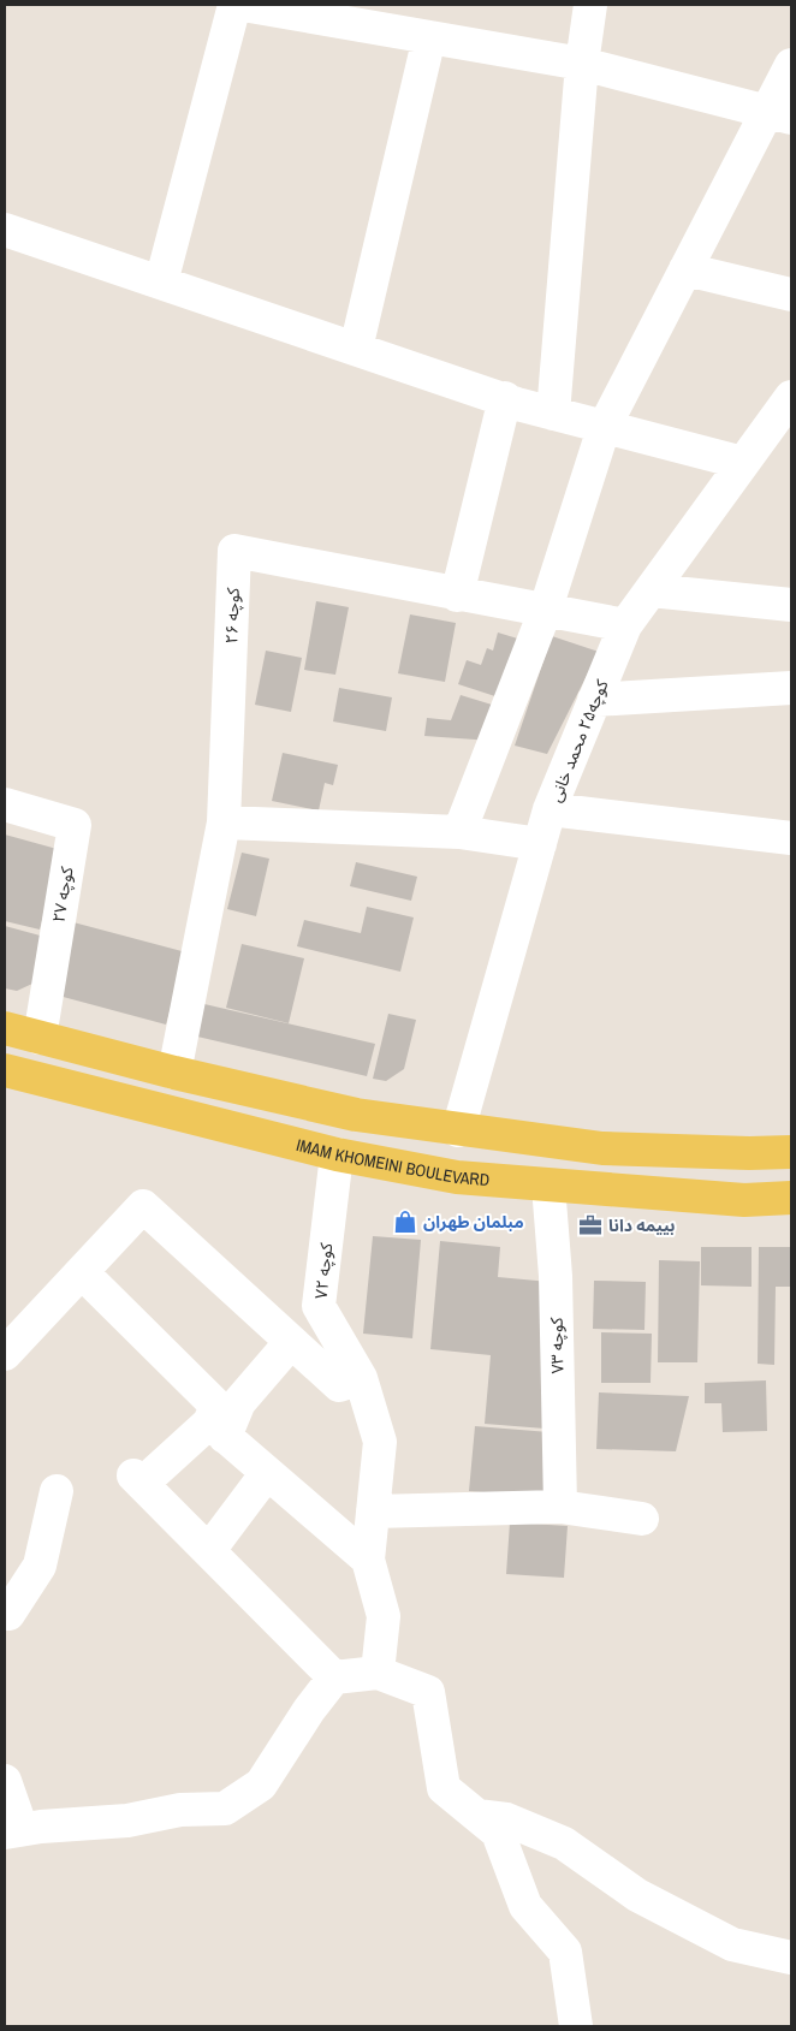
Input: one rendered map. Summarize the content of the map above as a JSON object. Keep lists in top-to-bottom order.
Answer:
{
  "streets": {
    "main road": ["IMAM KHOMEINI BOULEVARD"],
    "street": [
      "کوچه ۲۶",
      "کوچه۲۵ محمد خانی",
      "کوچه ۲۷",
      "کوچه ۷۲",
      "کوچه ۷۳"
    ]
  },
  "crossings": [
    ["کوچه ۲۶", "کوچه۲۵ محمد خانی"],
    ["IMAM KHOMEINI BOULEVARD", "کوچه ۷۲"],
    ["IMAM KHOMEINI BOULEVARD", "کوچه ۷۳"]
  ],
  "places": {
    "shop": ["مبلمان طهران"],
    "office": ["بییمه دانا"]
  }
}
